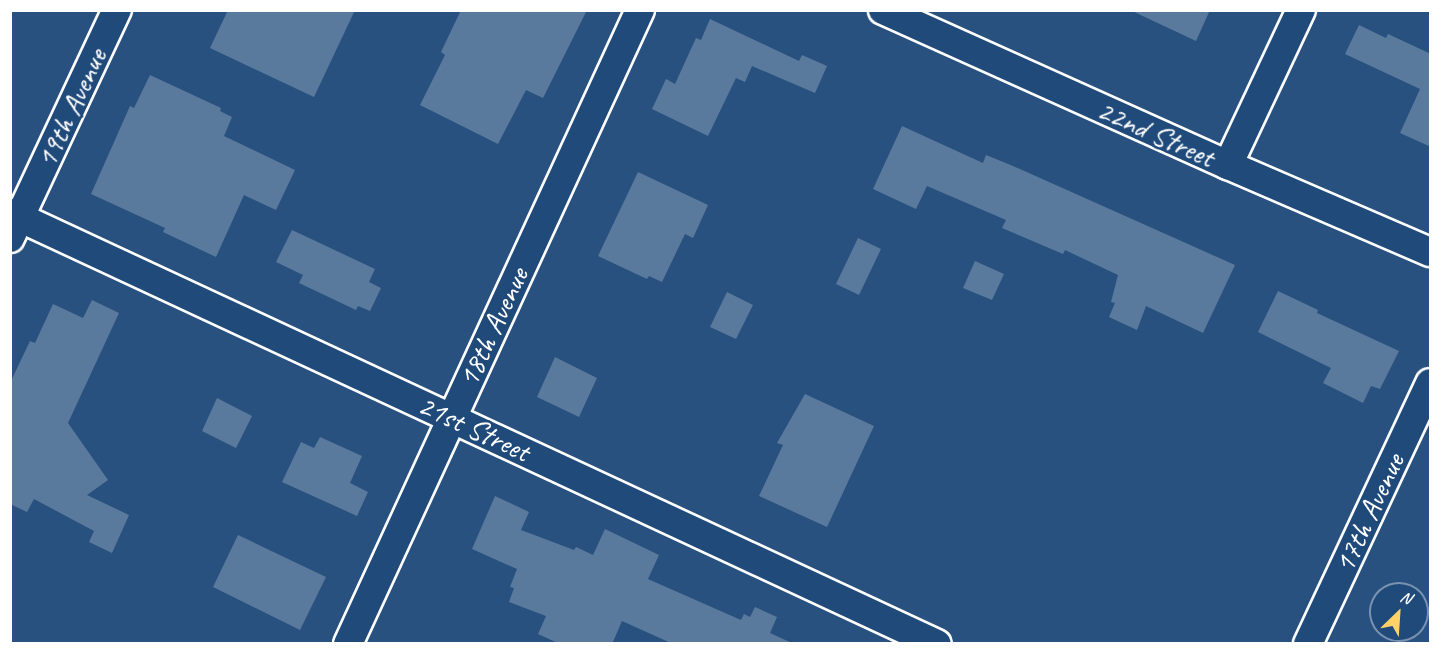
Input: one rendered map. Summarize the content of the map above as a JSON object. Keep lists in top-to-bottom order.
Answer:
{
  "streets": {
    "street": [
      "19th Avenue",
      "22nd Street",
      "18th Avenue",
      "21st Street",
      "17th Avenue"
    ]
  },
  "crossings": [
    ["19th Avenue", "21st Street"],
    ["18th Avenue", "21st Street"]
  ],
  "north": "top right"
}
